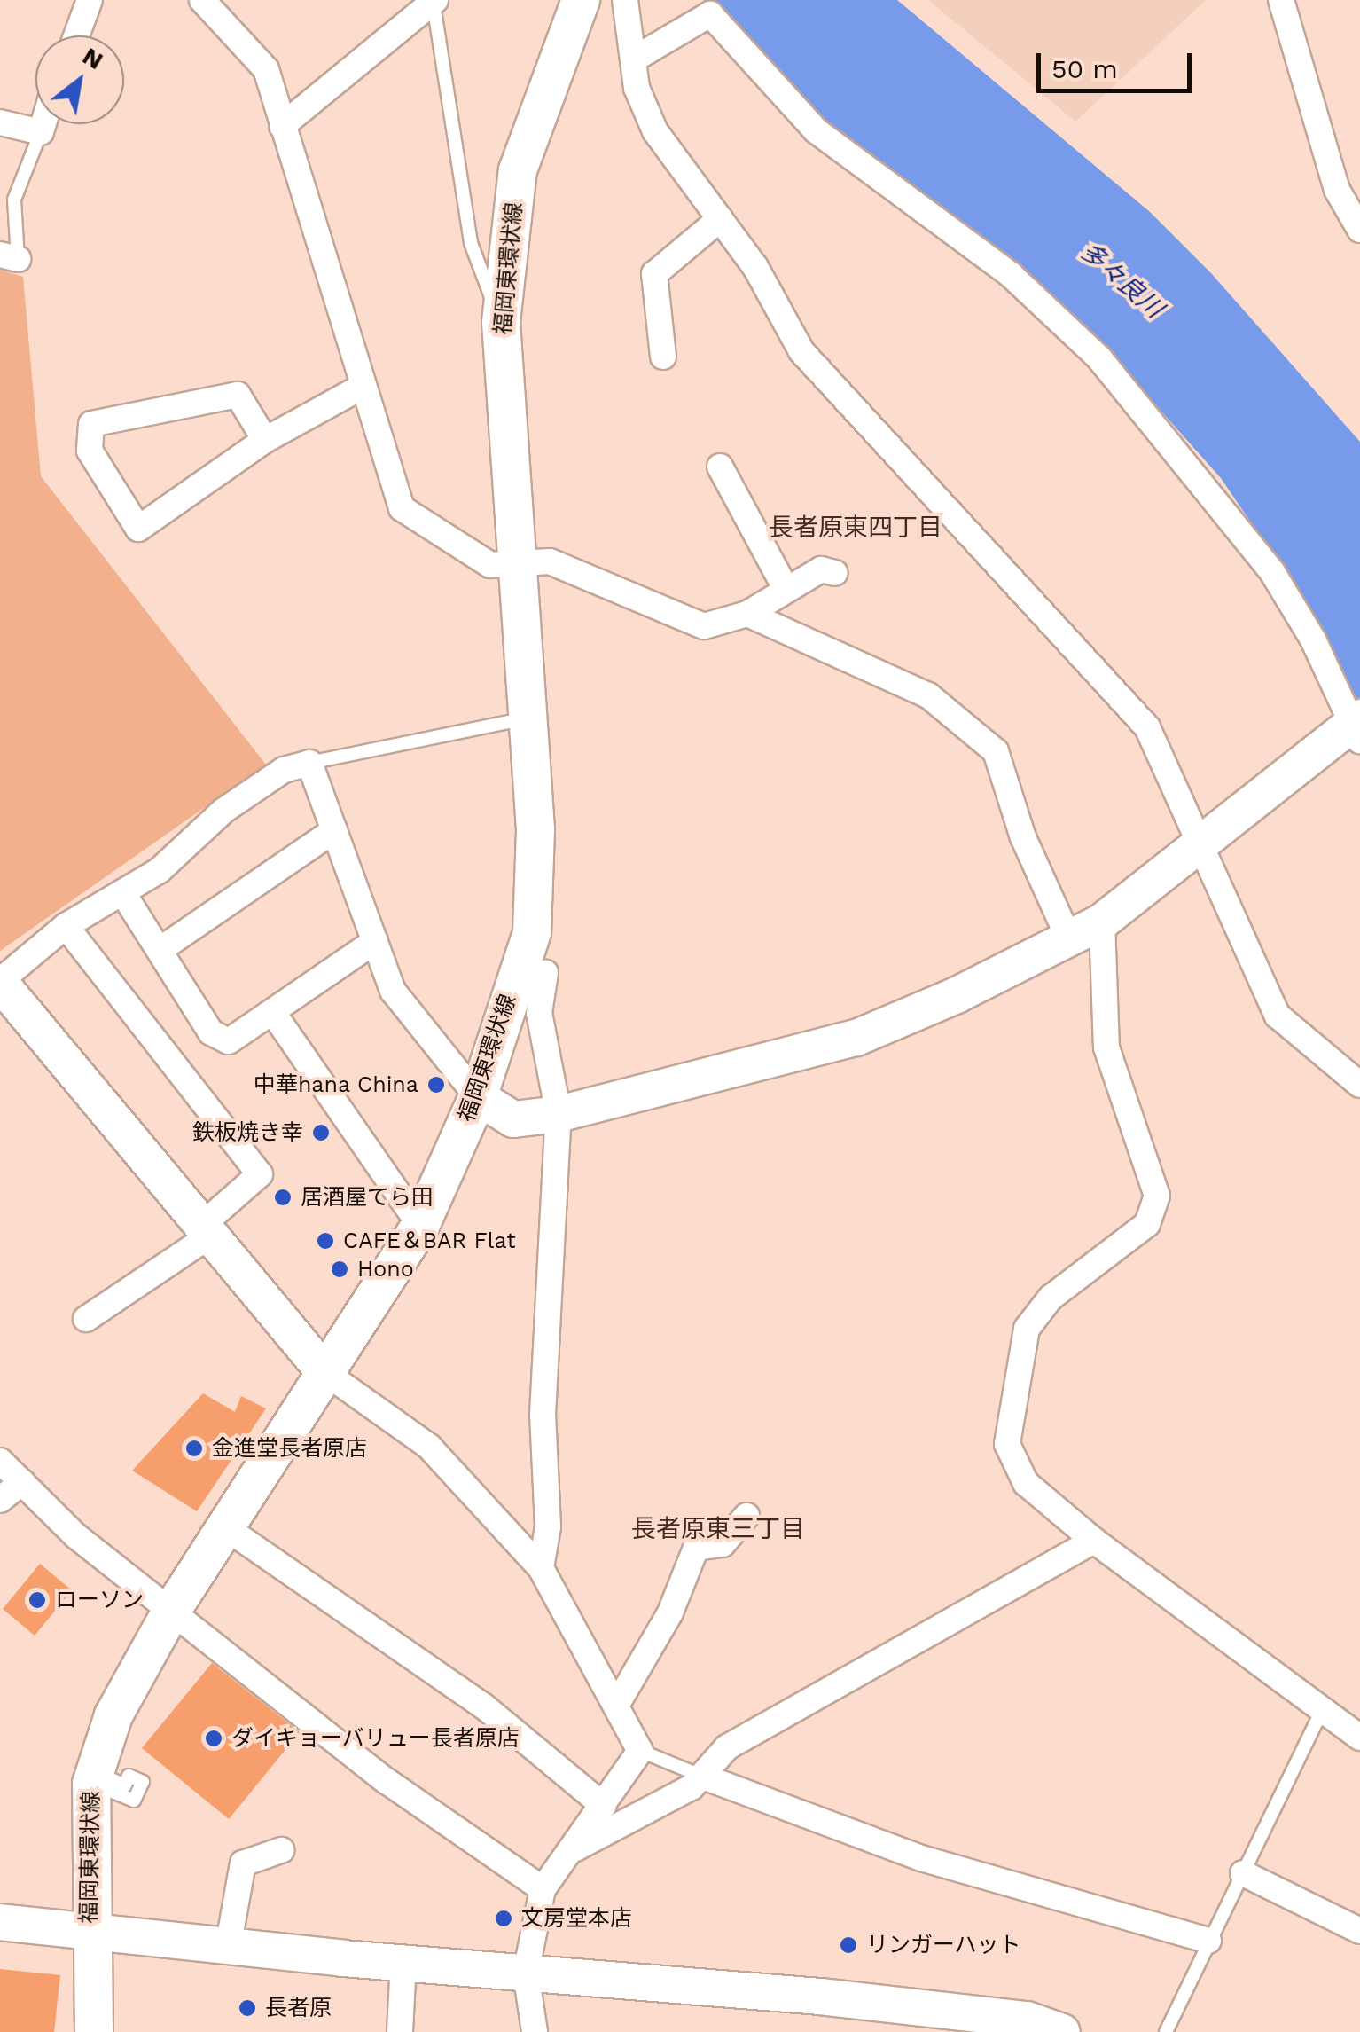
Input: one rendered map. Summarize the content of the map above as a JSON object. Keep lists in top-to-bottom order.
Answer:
{
  "streets": {
    "main road": ["福岡東環状線"]
  },
  "districts": ["長者原東四丁目", "長者原東三丁目"],
  "water": ["多々良川"],
  "places": [
    "中華hana China",
    "鉄板焼き幸",
    "居酒屋てら田",
    "CAFE＆BAR Flat",
    "Hono",
    "金進堂長者原店",
    "ローソン",
    "ダイキョーバリュー長者原店",
    "文房堂本店",
    "リンガーハット",
    "長者原"
  ],
  "scale_bar": "50 m",
  "north": "top right"
}
